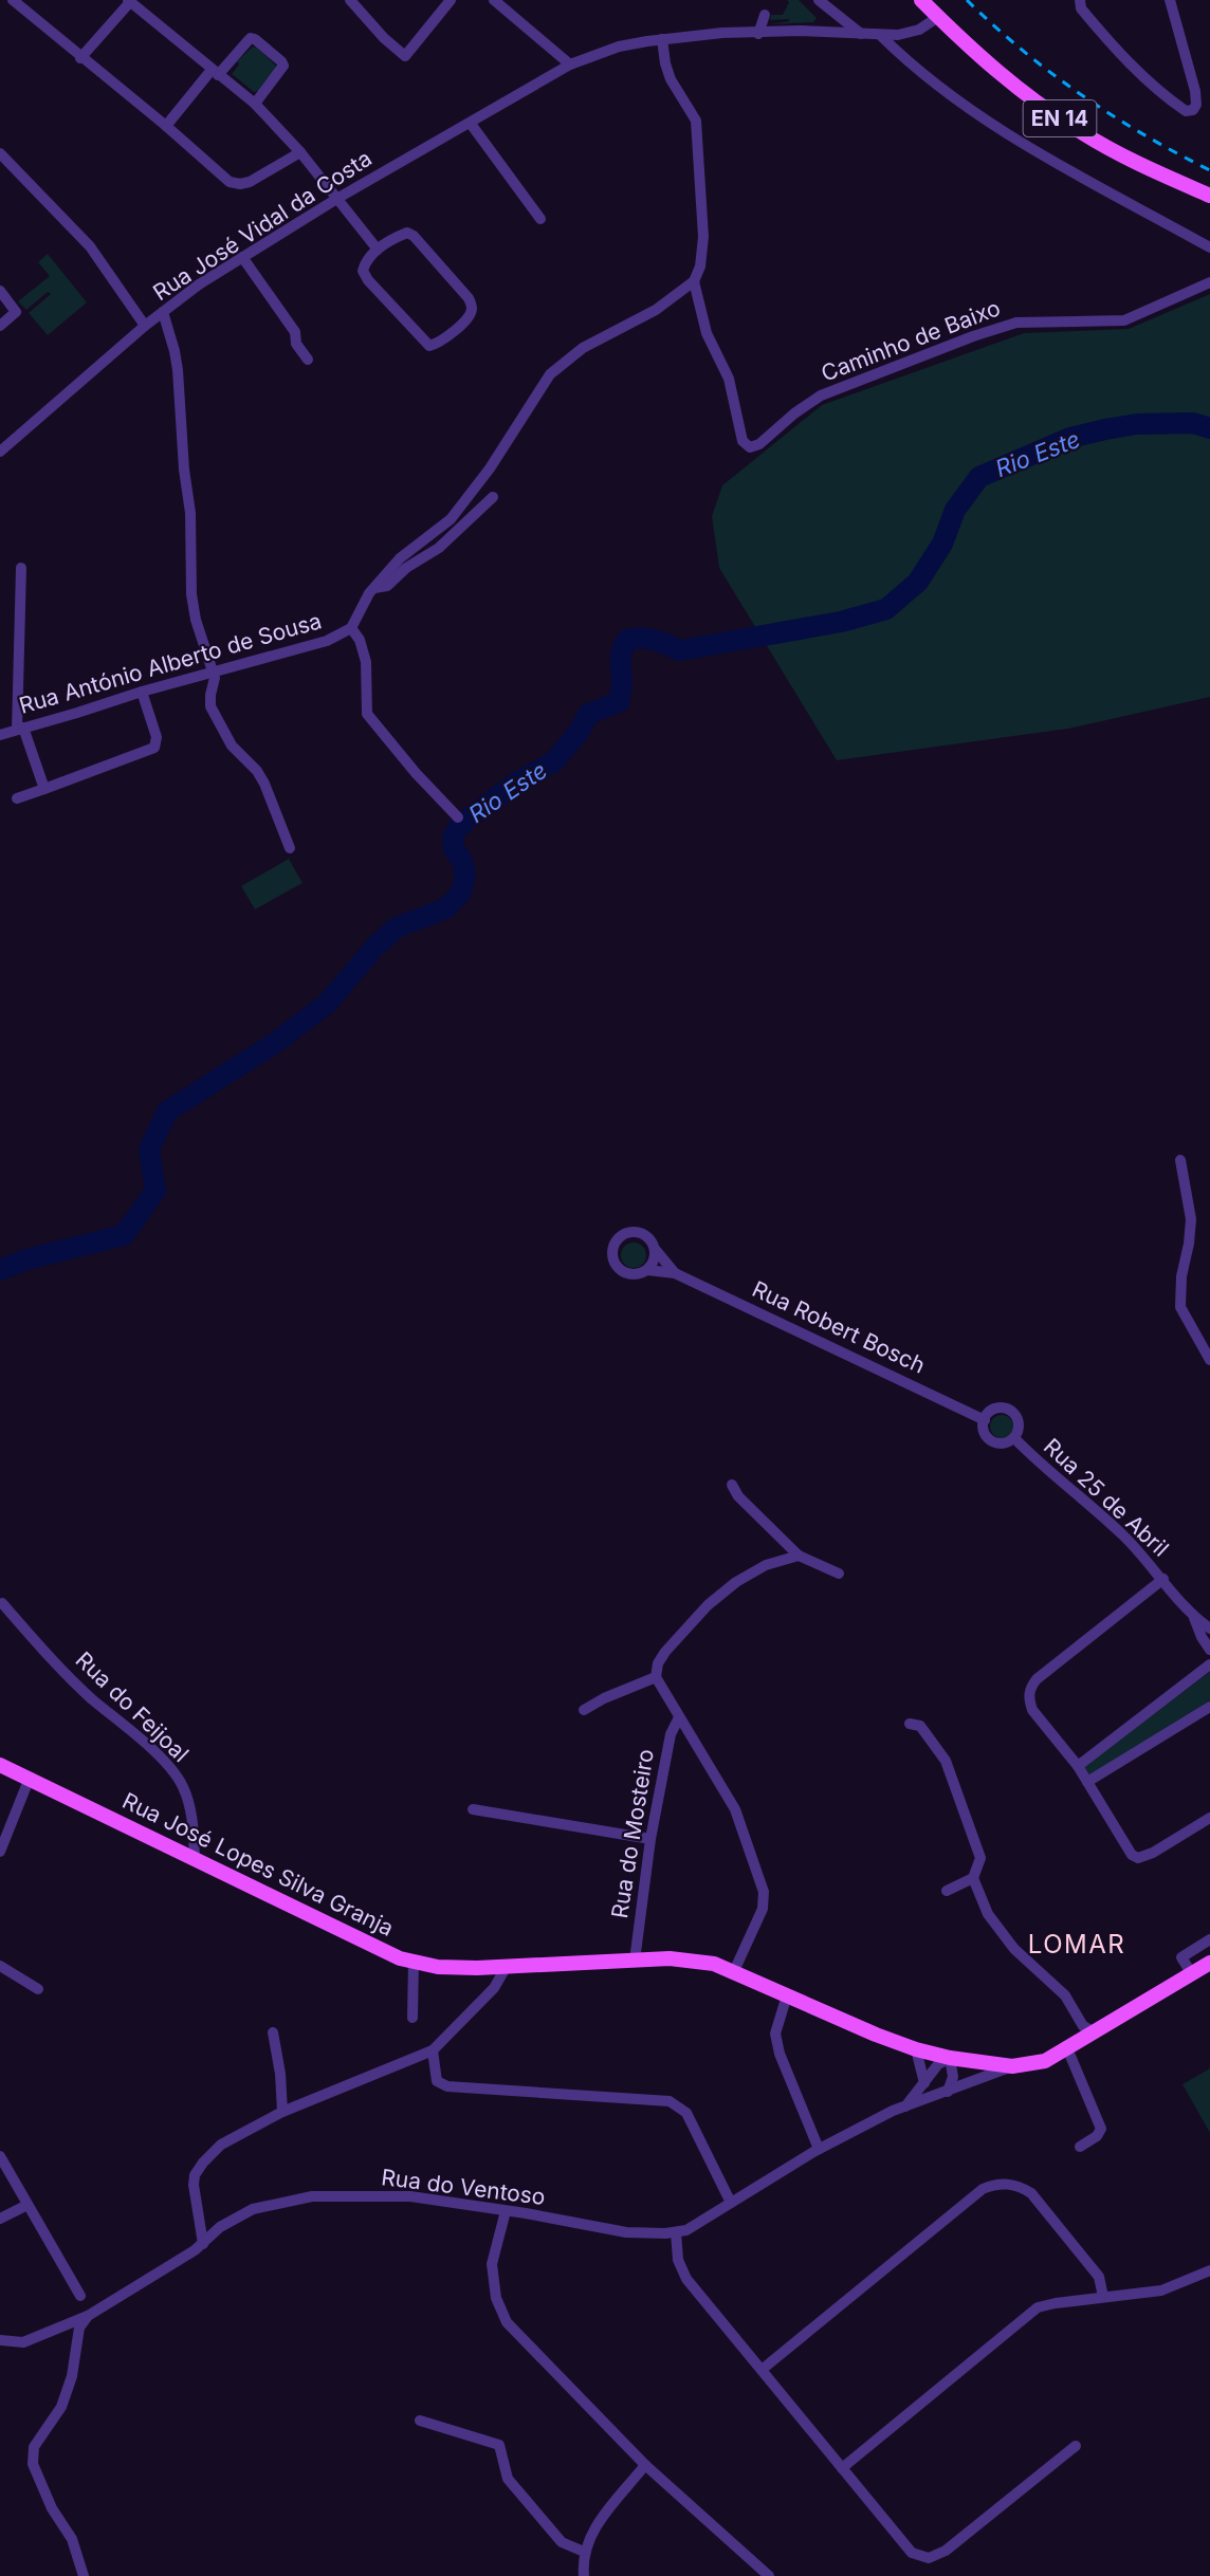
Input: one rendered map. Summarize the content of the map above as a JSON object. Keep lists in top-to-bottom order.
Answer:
{
  "streets": {
    "main road": ["EN 14", "Rua José Lopes Silva Granja"],
    "street": [
      "Rua José Vidal da Costa",
      "Caminho de Baixo",
      "Rua António Alberto de Sousa",
      "Rua Robert Bosch",
      "Rua 25 de Abril",
      "Rua do Feijoal",
      "Rua do Mosteiro",
      "Rua do Ventoso"
    ]
  },
  "crossings": [
    ["EN 14", "Rua José Vidal da Costa"],
    ["Caminho de Baixo", "Rua António Alberto de Sousa"],
    ["Rua Robert Bosch", "Rua 25 de Abril"],
    ["Rua do Feijoal", "Rua José Lopes Silva Granja"],
    ["Rua do Mosteiro", "Rua José Lopes Silva Granja"]
  ],
  "districts": ["LOMAR"],
  "water": ["Rio Este"]
}
